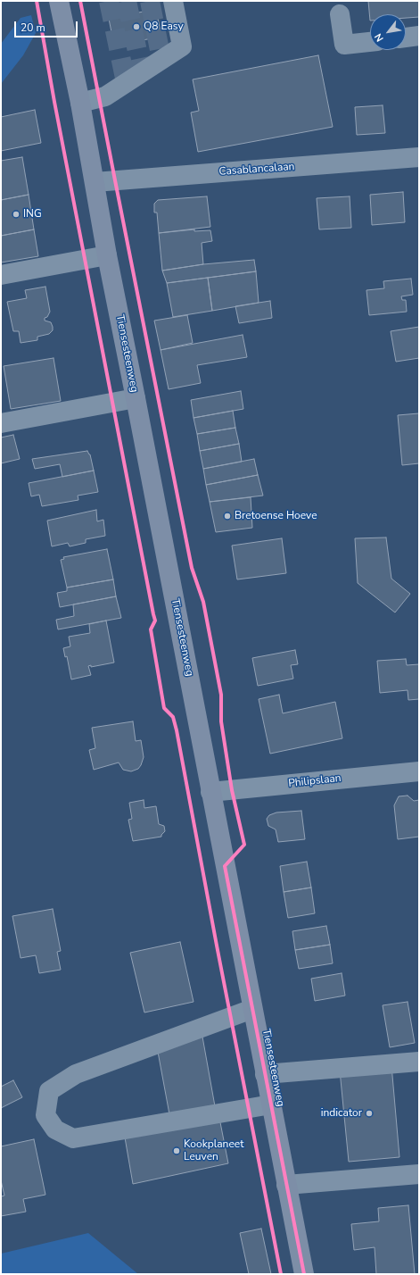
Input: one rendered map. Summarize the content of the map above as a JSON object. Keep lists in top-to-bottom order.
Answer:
{
  "streets": {
    "main road": ["Tiensesteenweg"],
    "street": ["Casablancalaan", "Philipslaan"]
  },
  "crossings": [
    ["Casablancalaan", "Tiensesteenweg"],
    ["Tiensesteenweg", "Philipslaan"]
  ],
  "places": [
    "Q8 Easy",
    "ING",
    "Bretoense Hoeve",
    "indicator",
    "Kookplaneet Leuven"
  ],
  "scale_bar": "20 m",
  "north": "bottom left"
}
